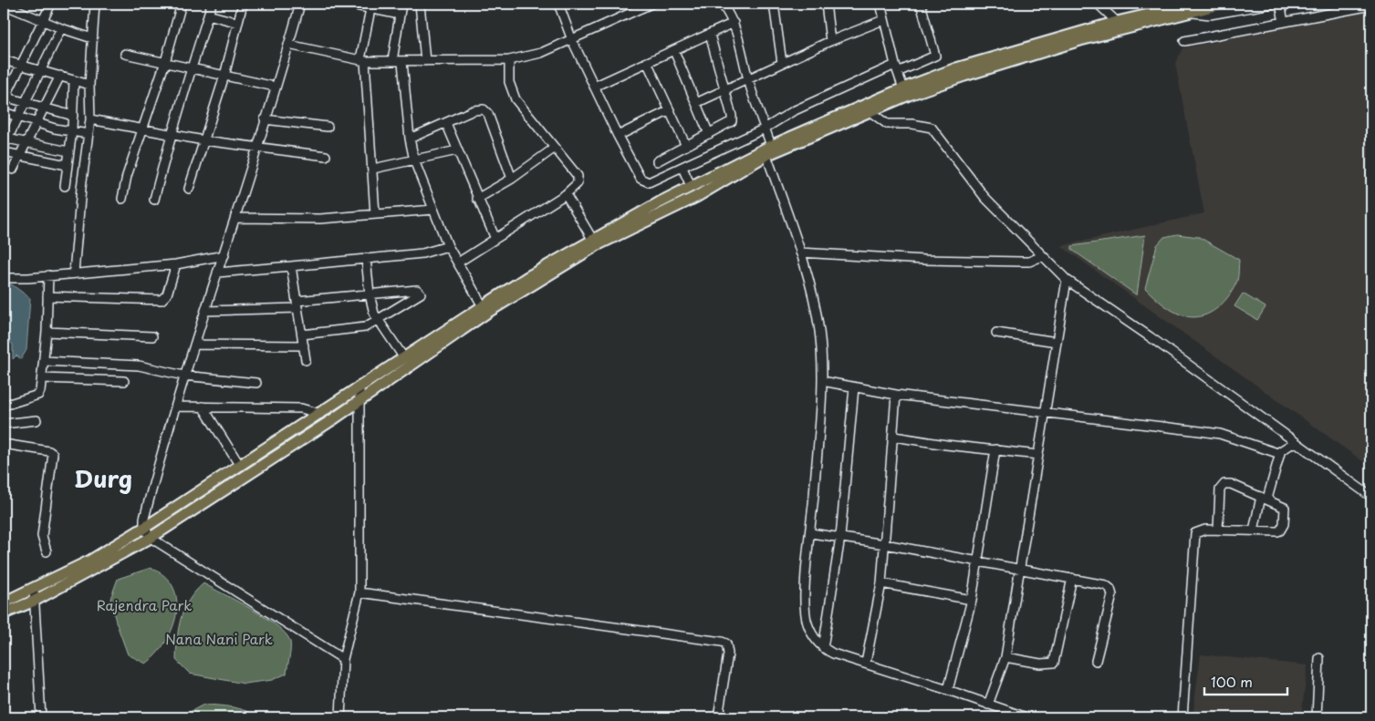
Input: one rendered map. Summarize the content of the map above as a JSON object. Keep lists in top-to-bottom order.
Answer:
{
  "districts": ["Durg"],
  "parks": ["Rajendra Park", "Nana Nani Park"],
  "scale_bar": "100 m"
}
